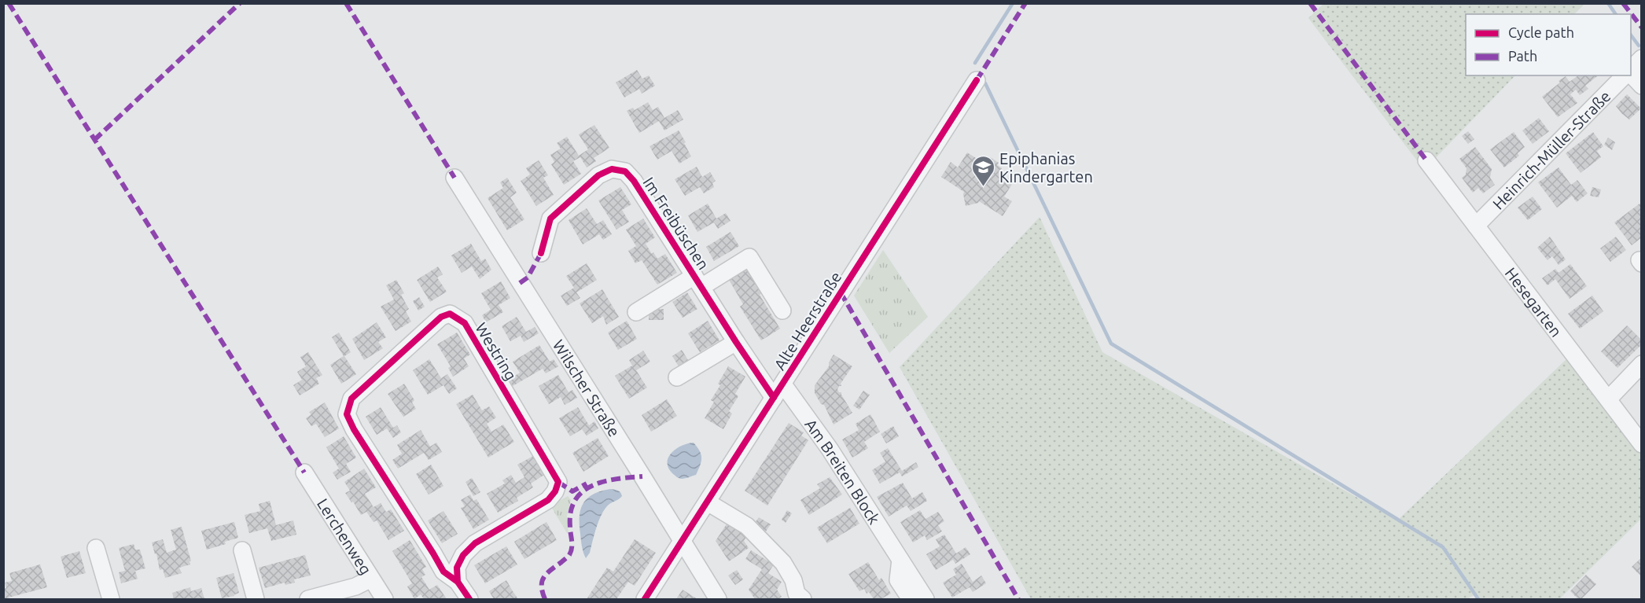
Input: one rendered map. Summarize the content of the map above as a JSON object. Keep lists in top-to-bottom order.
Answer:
{
  "streets": {
    "street": [
      "Heinrich-Müller-Straße",
      "Im Freibüschen",
      "Hesegarten",
      "Alte Heerstraße",
      "Westring",
      "Wilscher Straße",
      "Am Breiten Block",
      "Lerchenweg"
    ]
  },
  "crossings": [
    ["Heinrich-Müller-Straße", "Hesegarten"],
    ["Im Freibüschen", "Alte Heerstraße"],
    ["Im Freibüschen", "Am Breiten Block"],
    ["Alte Heerstraße", "Wilscher Straße"],
    ["Alte Heerstraße", "Am Breiten Block"]
  ],
  "places": {
    "school or university": ["Epiphanias Kindergarten"]
  },
  "legend": ["Cycle path", "Path"]
}
